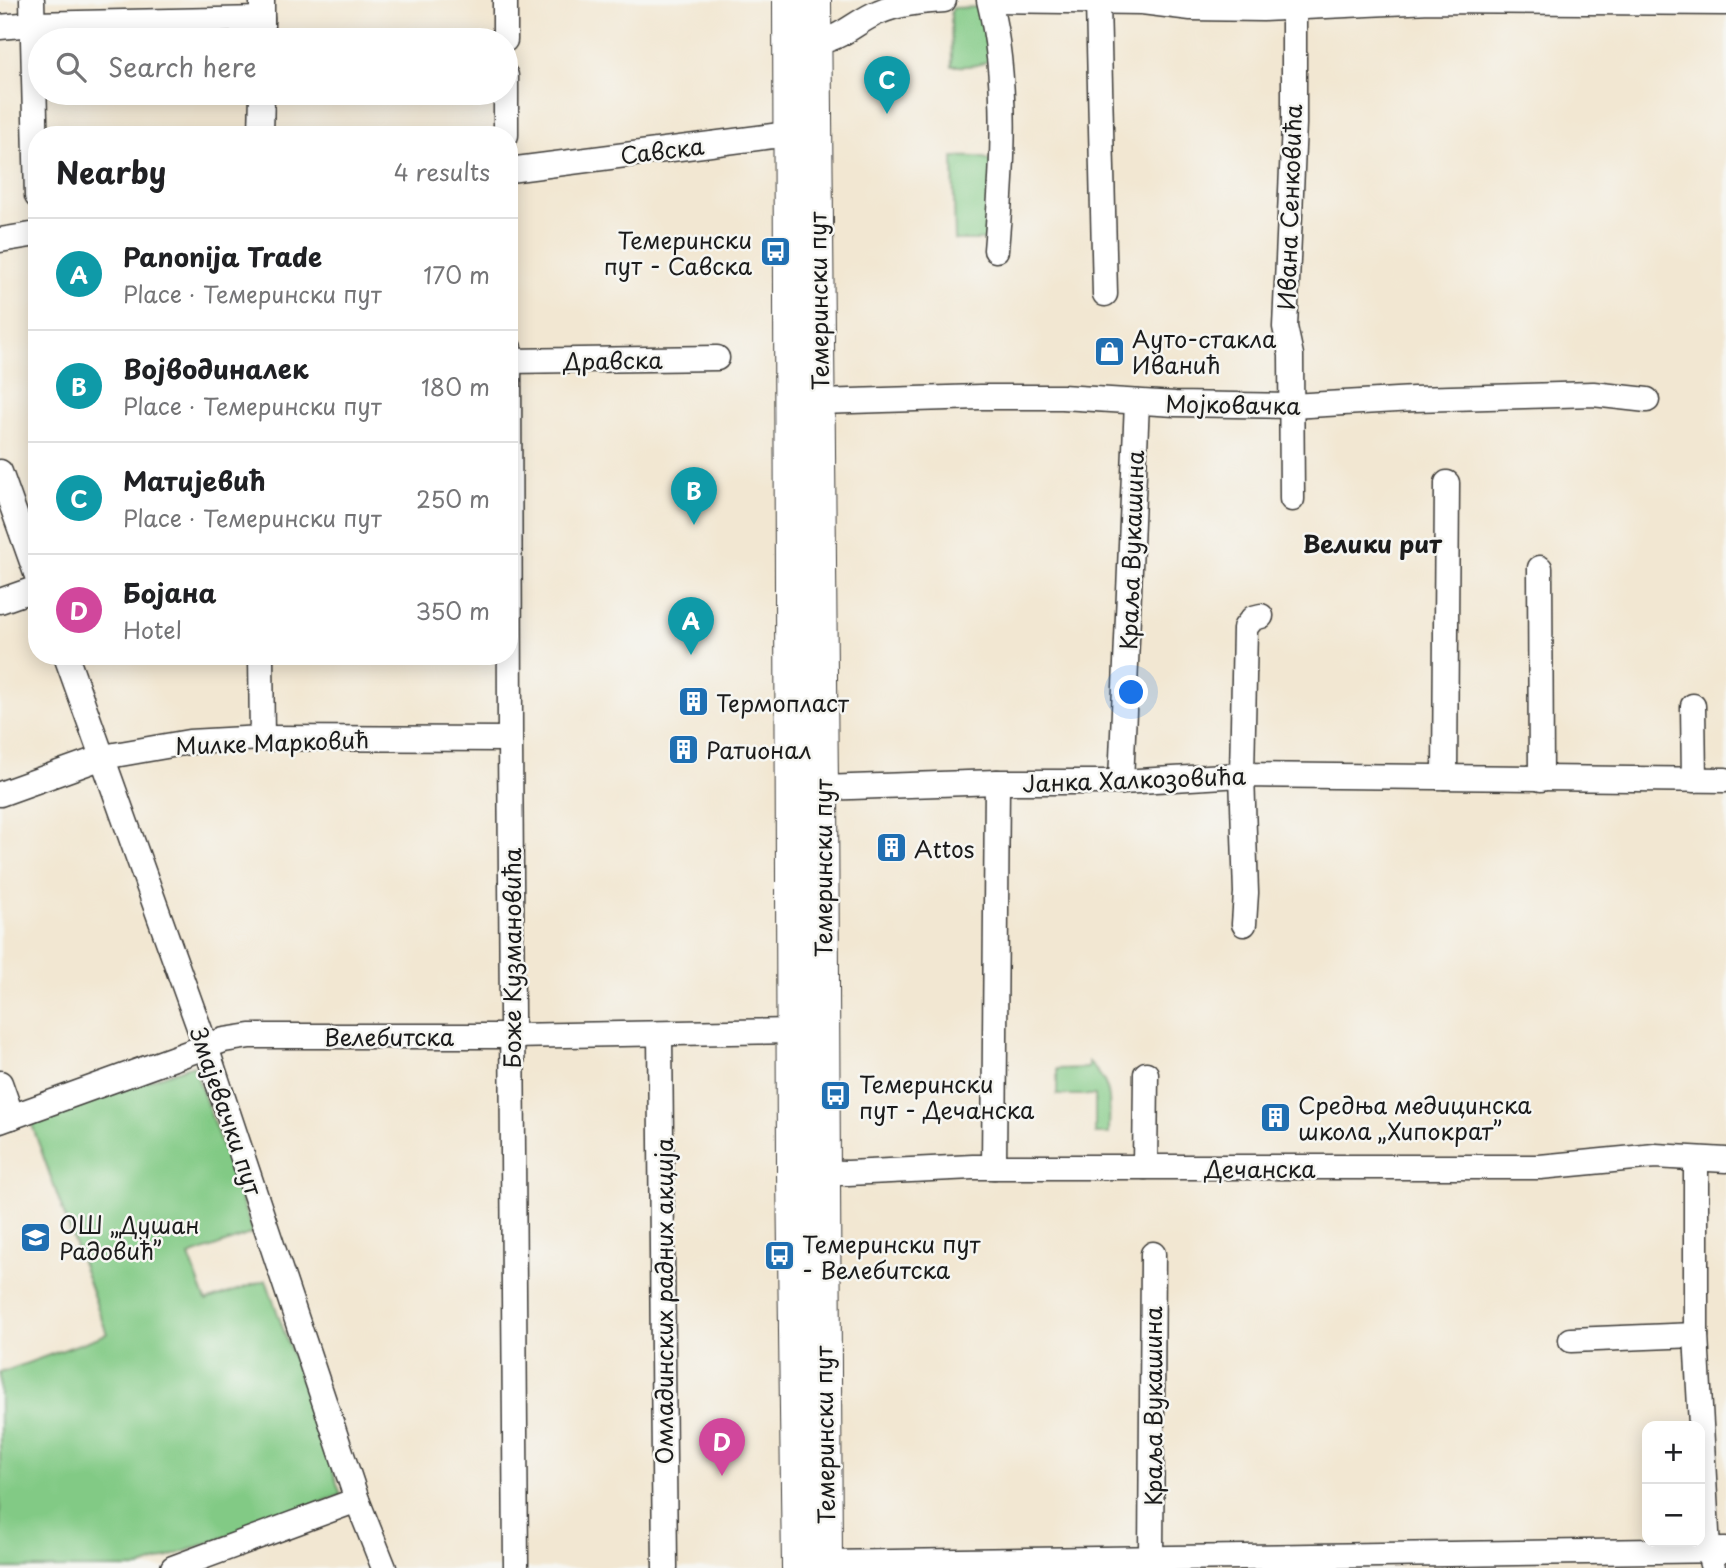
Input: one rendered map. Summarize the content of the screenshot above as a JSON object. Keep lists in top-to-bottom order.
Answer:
{
  "streets": {
    "main road": ["Темерински пут"],
    "street": [
      "Савска",
      "Ивана Сенковића",
      "Дравска",
      "Мојковачка",
      "Краља Вукашина",
      "Милке Марковић",
      "Јанка Халкозовића",
      "Боже Кузмановића",
      "Велебитска",
      "Змајевачки пут",
      "Дечанска",
      "Омладинских радних акција"
    ]
  },
  "crossings": [
    ["Савска", "Темерински пут"],
    ["Ивана Сенковића", "Мојковачка"],
    ["Темерински пут", "Мојковачка"],
    ["Темерински пут", "Јанка Халкозовића"],
    ["Темерински пут", "Велебитска"],
    ["Темерински пут", "Дечанска"],
    ["Мојковачка", "Краља Вукашина"],
    ["Краља Вукашина", "Јанка Халкозовића"],
    ["Милке Марковић", "Боже Кузмановића"],
    ["Милке Марковић", "Змајевачки пут"],
    ["Боже Кузмановића", "Велебитска"],
    ["Велебитска", "Змајевачки пут"],
    ["Велебитска", "Омладинских радних акција"]
  ],
  "districts": ["Велики рит"],
  "places": {
    "bus stop": ["Темерински пут - Савска", "Темерински пут - Дечанска", "Темерински пут - Велебитска"],
    "shop": ["Ауто-стакла Иванић"],
    "building": [
      "Термопласт",
      "Ратионал",
      "Attos",
      "Средња медицинска школа „Хипократ”"
    ],
    "school or university": ["ОШ „Душан Радовић”"]
  },
  "page": {
    "search": "Search here",
    "pins": [
      "C",
      "B",
      "A",
      "D"
    ],
    "heading": ["Nearby", "4 results"],
    "list": [
      {
        "mark": "A",
        "name": "Panonija Trade",
        "note": "Place · Темерински пут",
        "value": "170 m"
      },
      {
        "mark": "B",
        "name": "Војводиналек",
        "note": "Place · Темерински пут",
        "value": "180 m"
      },
      {
        "mark": "C",
        "name": "Матијевић",
        "note": "Place · Темерински пут",
        "value": "250 m"
      },
      {
        "mark": "D",
        "name": "Бојана",
        "note": "Hotel",
        "value": "350 m"
      }
    ],
    "map_buttons": ["+", "−"]
  }
}
